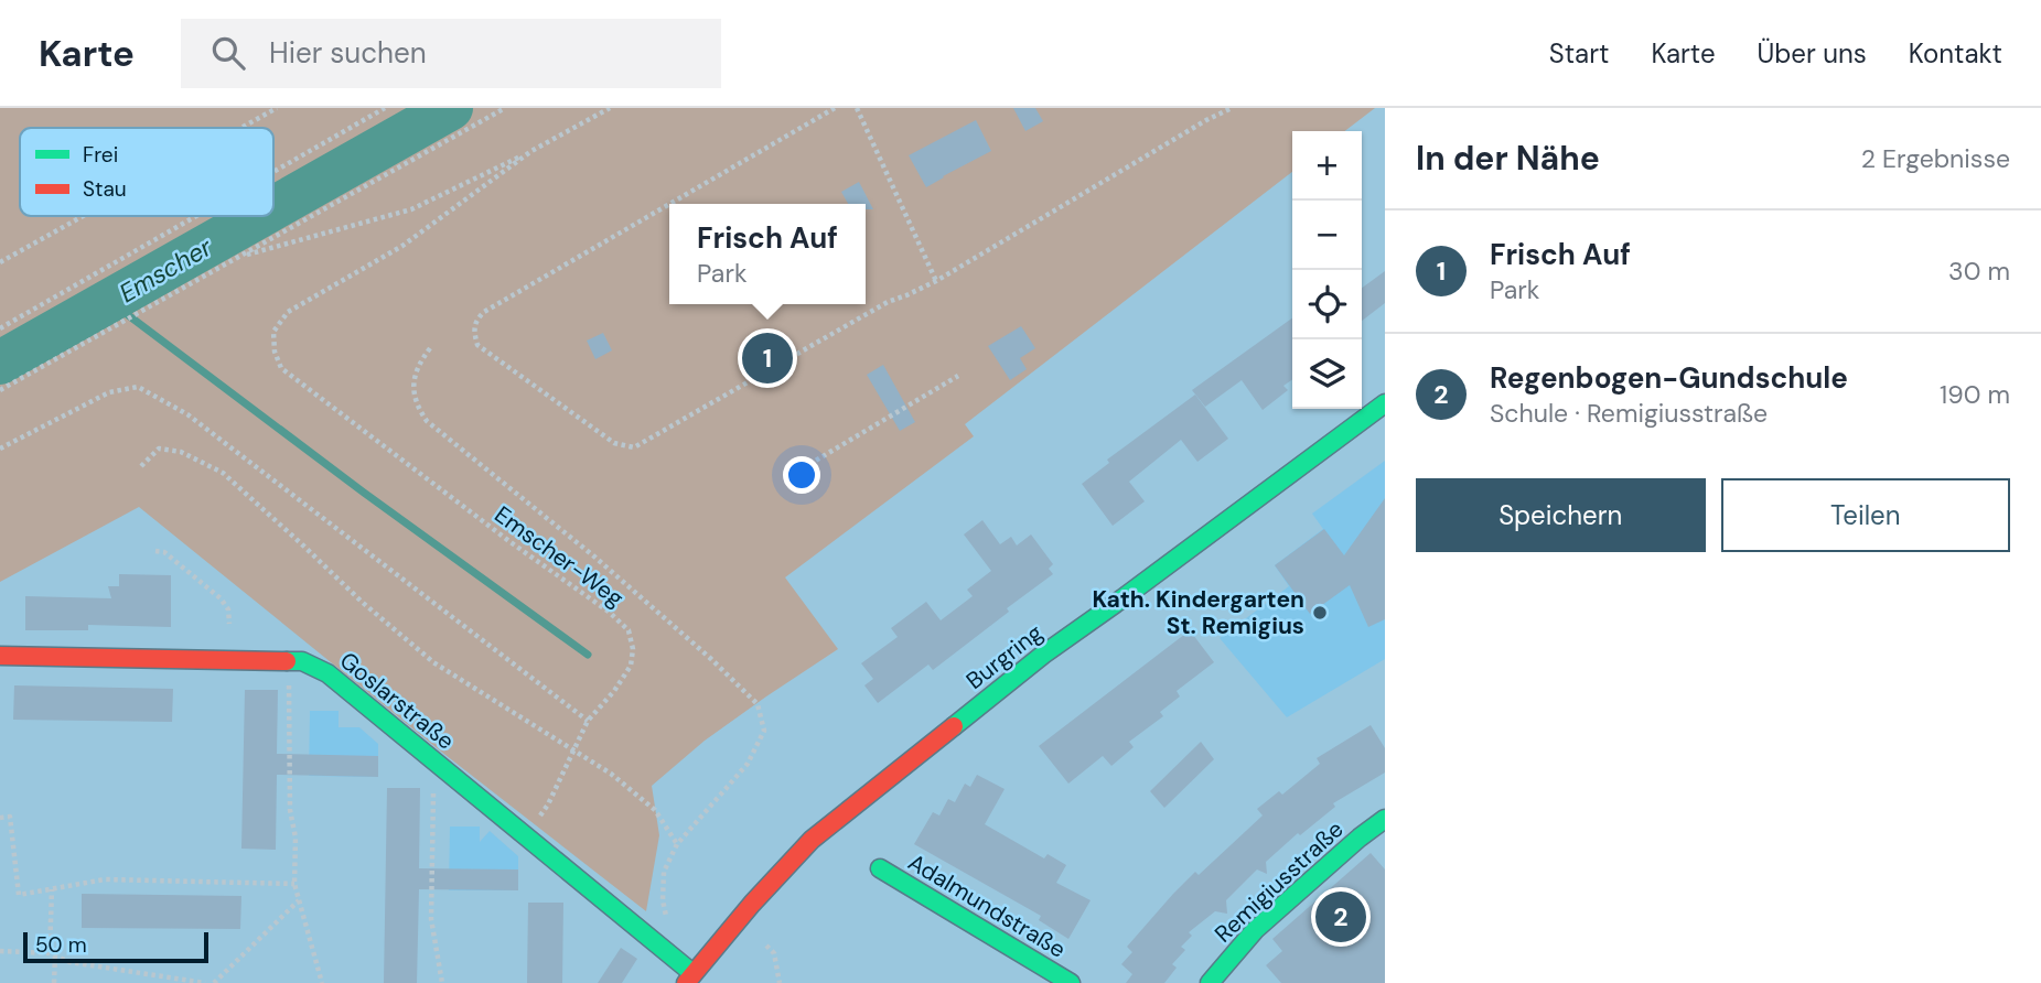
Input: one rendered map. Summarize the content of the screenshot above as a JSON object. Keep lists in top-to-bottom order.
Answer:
{
  "streets": {
    "street": [
      "Burgring",
      "Goslarstraße",
      "Remigiusstraße",
      "Adalmundstraße"
    ],
    "path": ["Emscher-Weg"]
  },
  "crossings": [
    ["Emscher-Weg", "Goslarstraße"],
    ["Burgring", "Goslarstraße"]
  ],
  "water": ["Emscher"],
  "places": ["Kath. Kindergarten St. Remigius"],
  "legend": ["Frei", "Stau"],
  "scale_bar": "50 m",
  "page": {
    "header": "Karte",
    "search": "Hier suchen",
    "nav": [
      "Start",
      "Karte",
      "Über uns",
      "Kontakt"
    ],
    "heading": ["In der Nähe", "2 Ergebnisse"],
    "map_buttons": ["+", "−"],
    "popup": ["Frisch Auf", "Park"],
    "list": [
      {
        "mark": "1",
        "name": "Frisch Auf",
        "note": "Park",
        "value": "30 m"
      },
      {
        "mark": "2",
        "name": "Regenbogen-Gundschule",
        "note": "Schule · Remigiusstraße",
        "value": "190 m"
      }
    ],
    "pins": ["1", "2"],
    "buttons": ["Speichern", "Teilen"],
    "scale": "50 m"
  }
}
